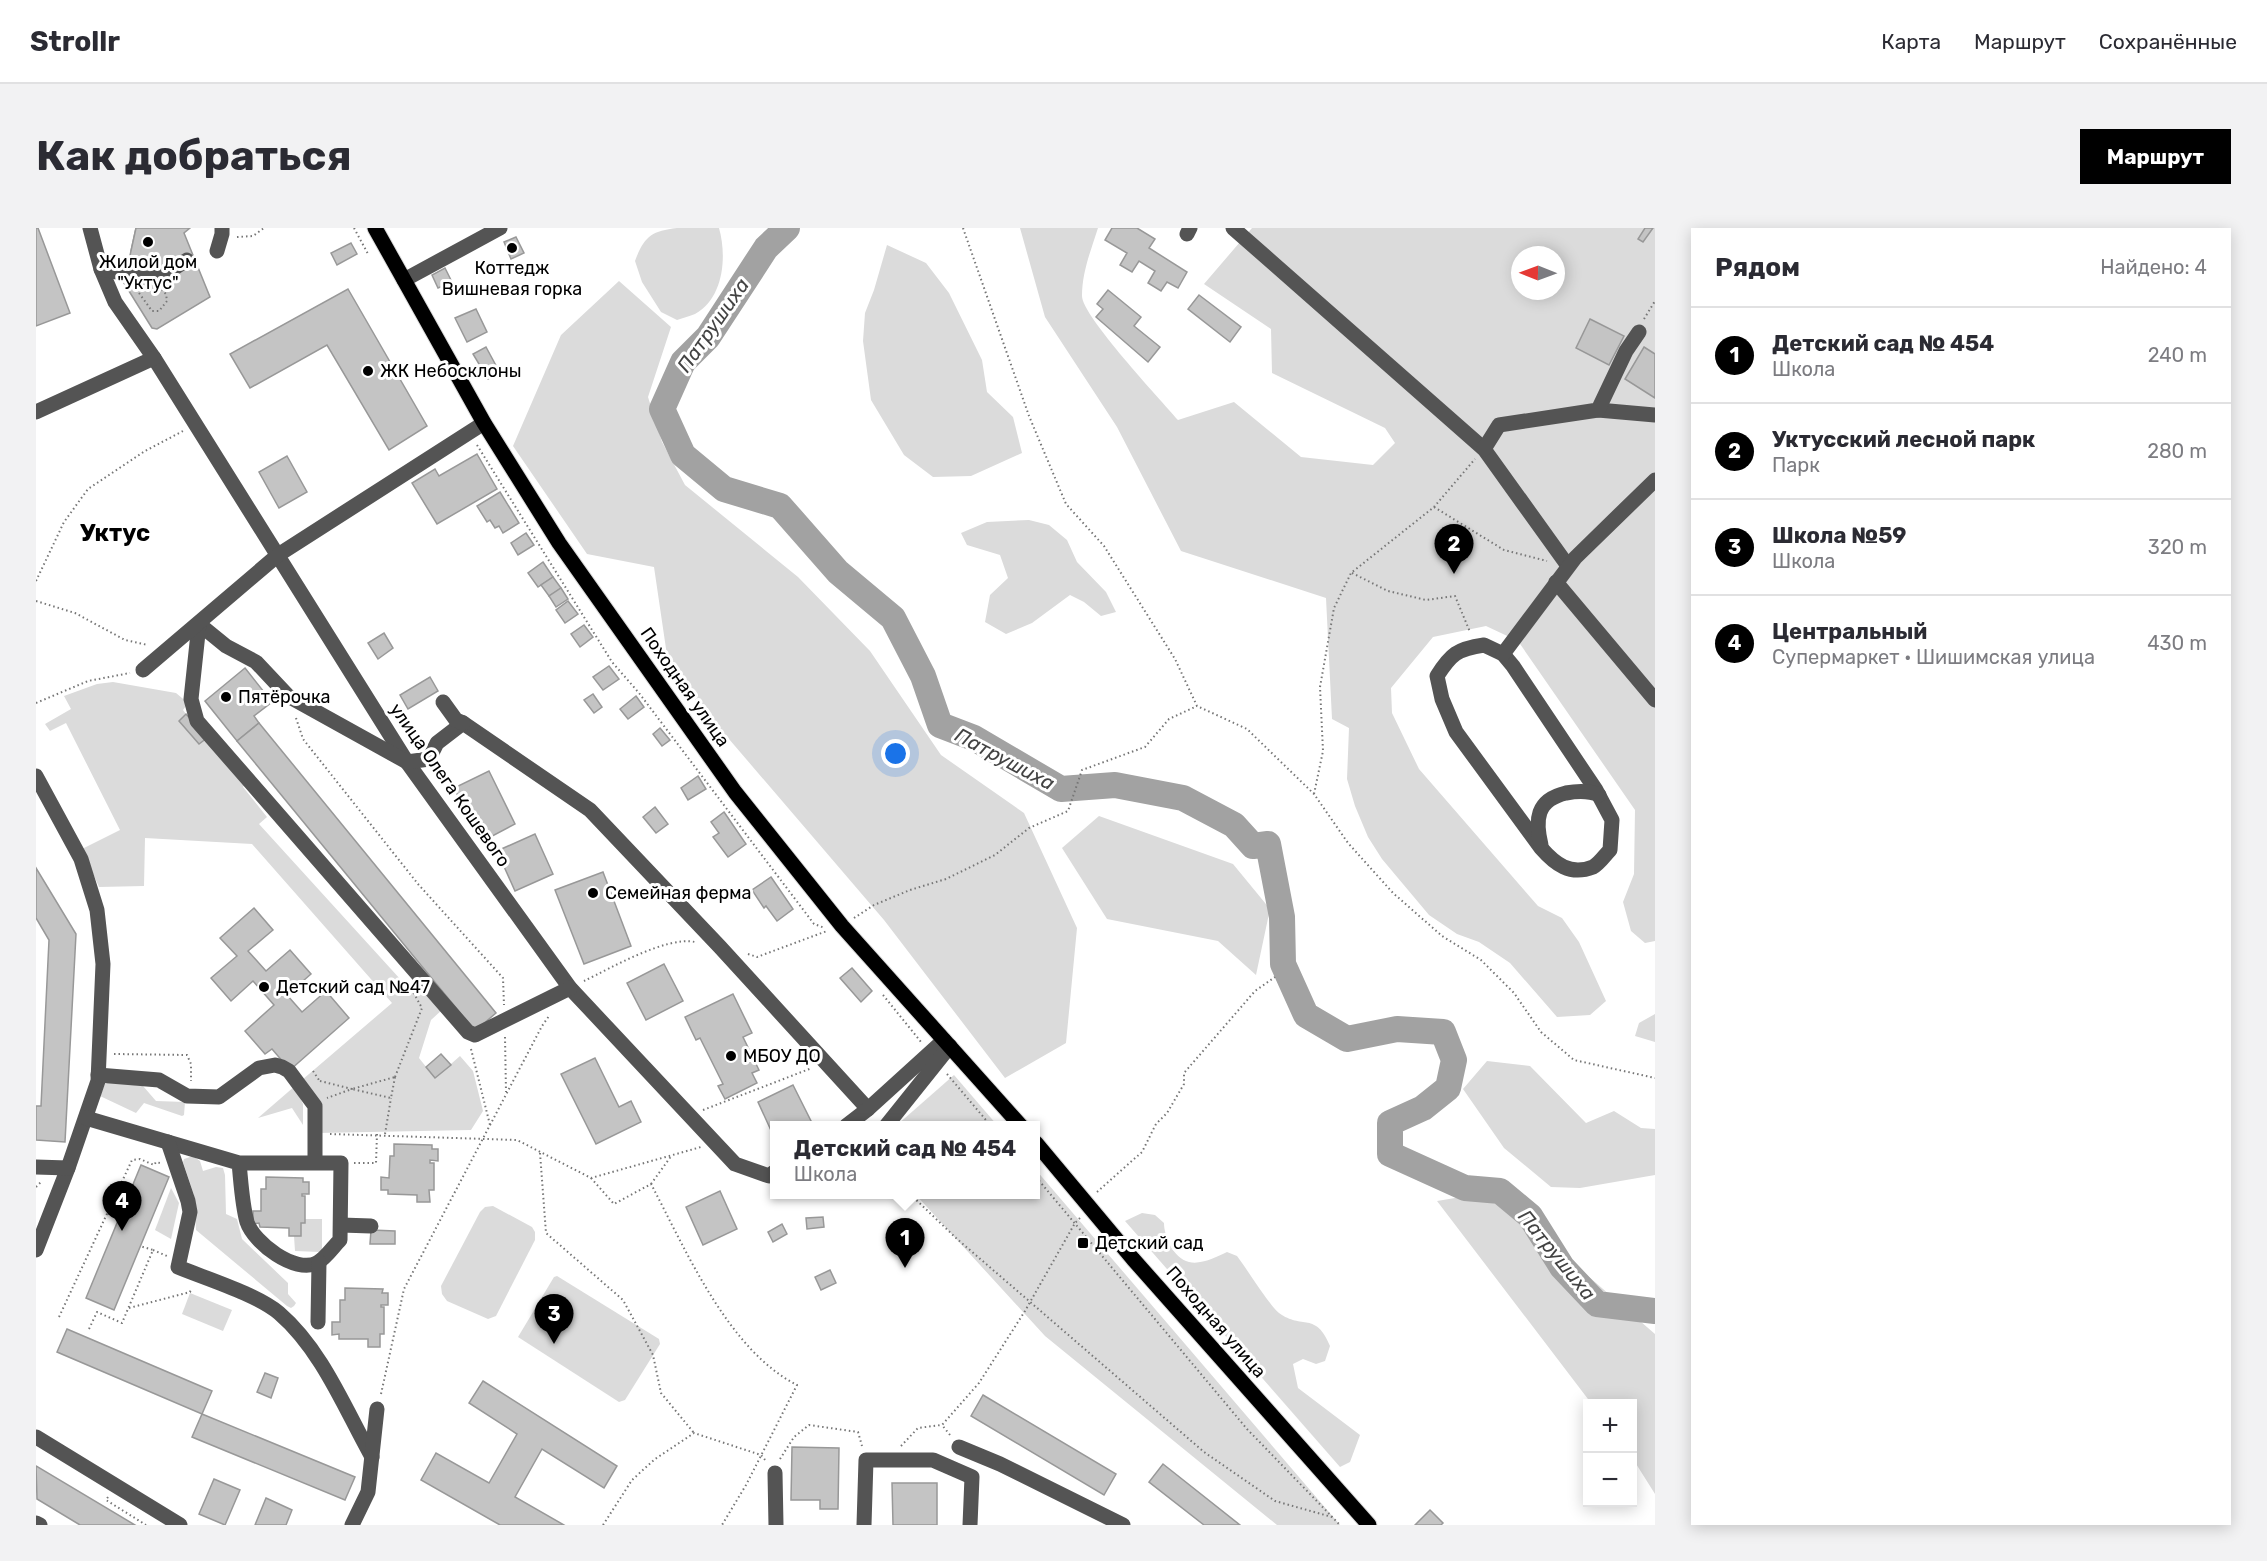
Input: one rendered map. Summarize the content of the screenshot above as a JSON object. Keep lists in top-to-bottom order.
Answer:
{
  "streets": {
    "main road": ["Походная улица"],
    "street": ["улица Олега Кошевого"]
  },
  "districts": ["Уктус"],
  "water": ["Патрушиха"],
  "places": {
    "other": [
      "Жилой дом \"Уктус\"",
      "Коттедж Вишневая горка",
      "ЖК Небосклоны",
      "Пятёрочка",
      "Семейная ферма",
      "Детский сад №47",
      "МБОУ ДО"
    ],
    "transit": ["Детский сад"]
  },
  "north": "left",
  "page": {
    "header": "Strollr",
    "nav": ["Карта", "Маршрут", "Сохранённые"],
    "buttons": "Маршрут",
    "title": "Как добраться",
    "heading": ["Рядом", "Найдено: 4"],
    "list": [
      {
        "mark": "1",
        "name": "Детский сад № 454",
        "note": "Школа",
        "value": "240 m"
      },
      {
        "mark": "2",
        "name": "Уктусский лесной парк",
        "note": "Парк",
        "value": "280 m"
      },
      {
        "mark": "3",
        "name": "Школа №59",
        "note": "Школа",
        "value": "320 m"
      },
      {
        "mark": "4",
        "name": "Центральный",
        "note": "Супермаркет · Шишимская улица",
        "value": "430 m"
      }
    ],
    "pins": [
      "2",
      "4",
      "1",
      "3"
    ],
    "popup": ["Детский сад № 454", "Школа"],
    "map_buttons": ["+", "−"]
  }
}
